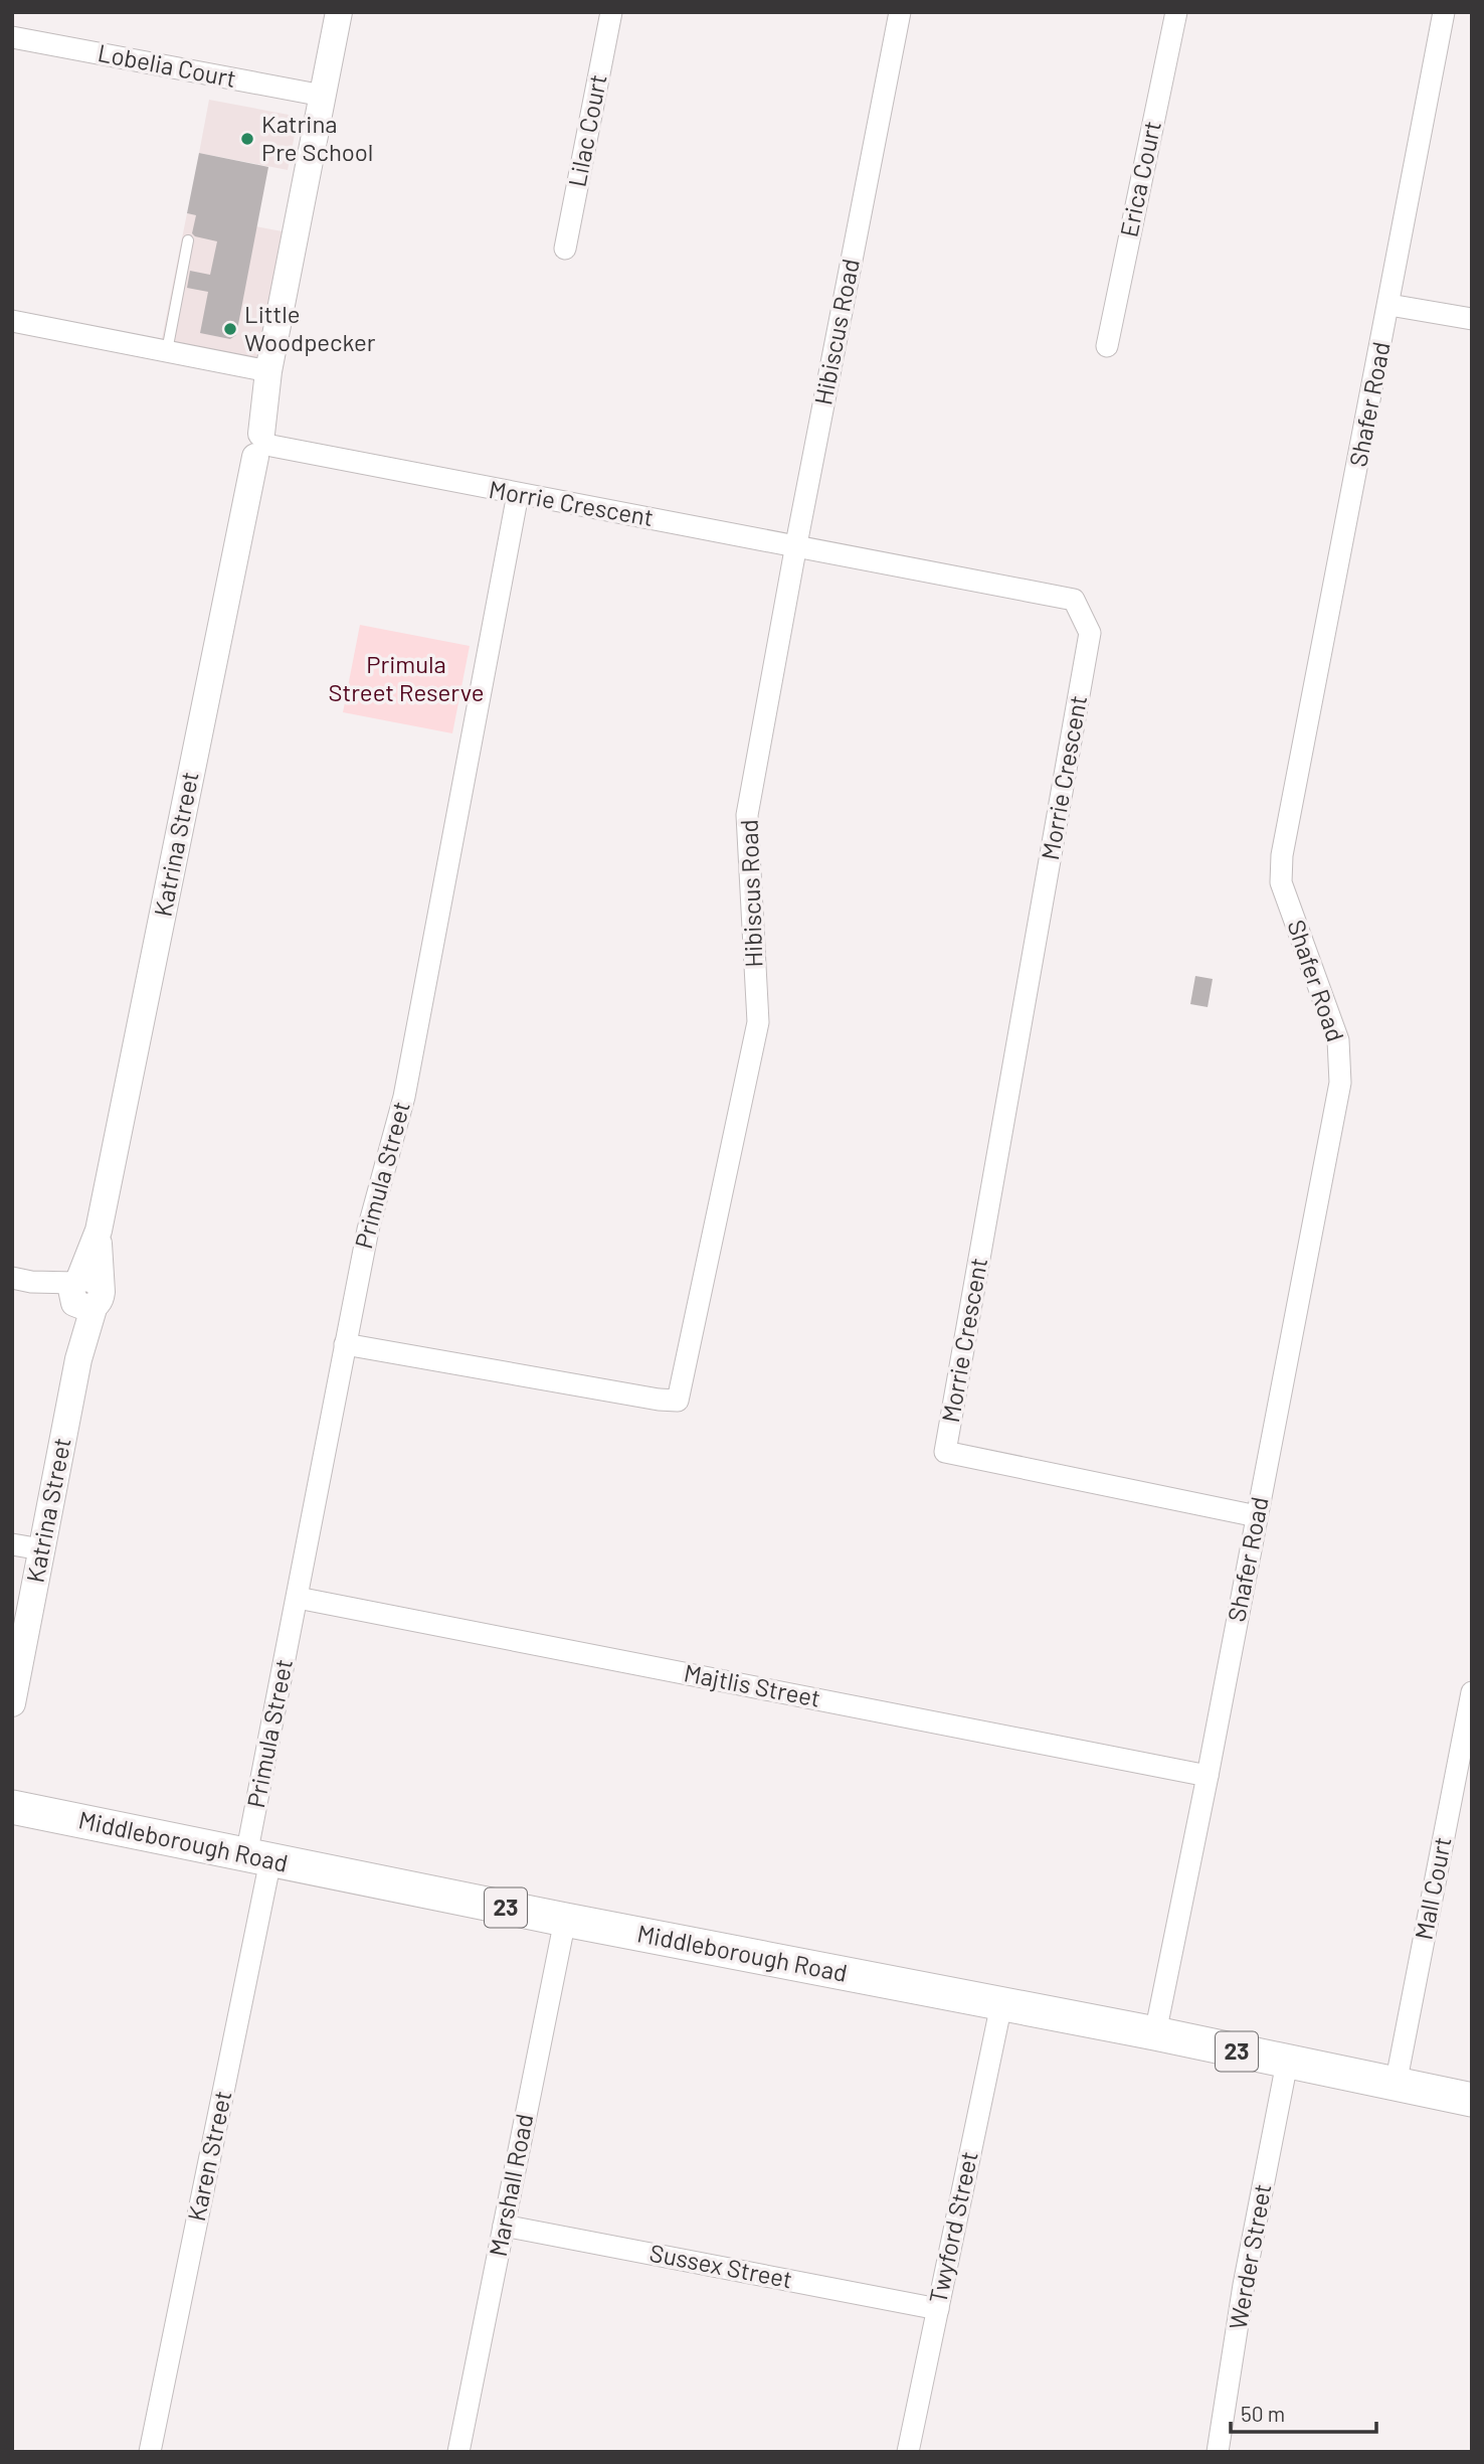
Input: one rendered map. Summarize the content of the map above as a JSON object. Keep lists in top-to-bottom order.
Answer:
{
  "streets": {
    "main road": ["Middleborough Road", "23"],
    "street": [
      "Lobelia Court",
      "Lilac Court",
      "Erica Court",
      "Hibiscus Road",
      "Shafer Road",
      "Morrie Crescent",
      "Katrina Street",
      "Primula Street",
      "Majtlis Street",
      "Mall Court",
      "Karen Street",
      "Marshall Road",
      "Twyford Street",
      "Werder Street",
      "Sussex Street"
    ]
  },
  "crossings": [
    ["Lobelia Court", "Katrina Street"],
    ["Hibiscus Road", "Morrie Crescent"],
    ["Hibiscus Road", "Primula Street"],
    ["Shafer Road", "Morrie Crescent"],
    ["Shafer Road", "Majtlis Street"],
    ["Shafer Road", "Middleborough Road"],
    ["Morrie Crescent", "Katrina Street"],
    ["Morrie Crescent", "Primula Street"],
    ["Primula Street", "Majtlis Street"],
    ["Primula Street", "Middleborough Road"],
    ["Primula Street", "Karen Street"],
    ["Middleborough Road", "Mall Court"],
    ["Middleborough Road", "Karen Street"],
    ["Middleborough Road", "Marshall Road"],
    ["Middleborough Road", "Twyford Street"],
    ["Middleborough Road", "Werder Street"],
    ["Marshall Road", "Sussex Street"],
    ["Twyford Street", "Sussex Street"]
  ],
  "parks": ["Primula Street Reserve"],
  "places": ["Katrina Pre School", "Little Woodpecker"],
  "scale_bar": "50 m"
}
